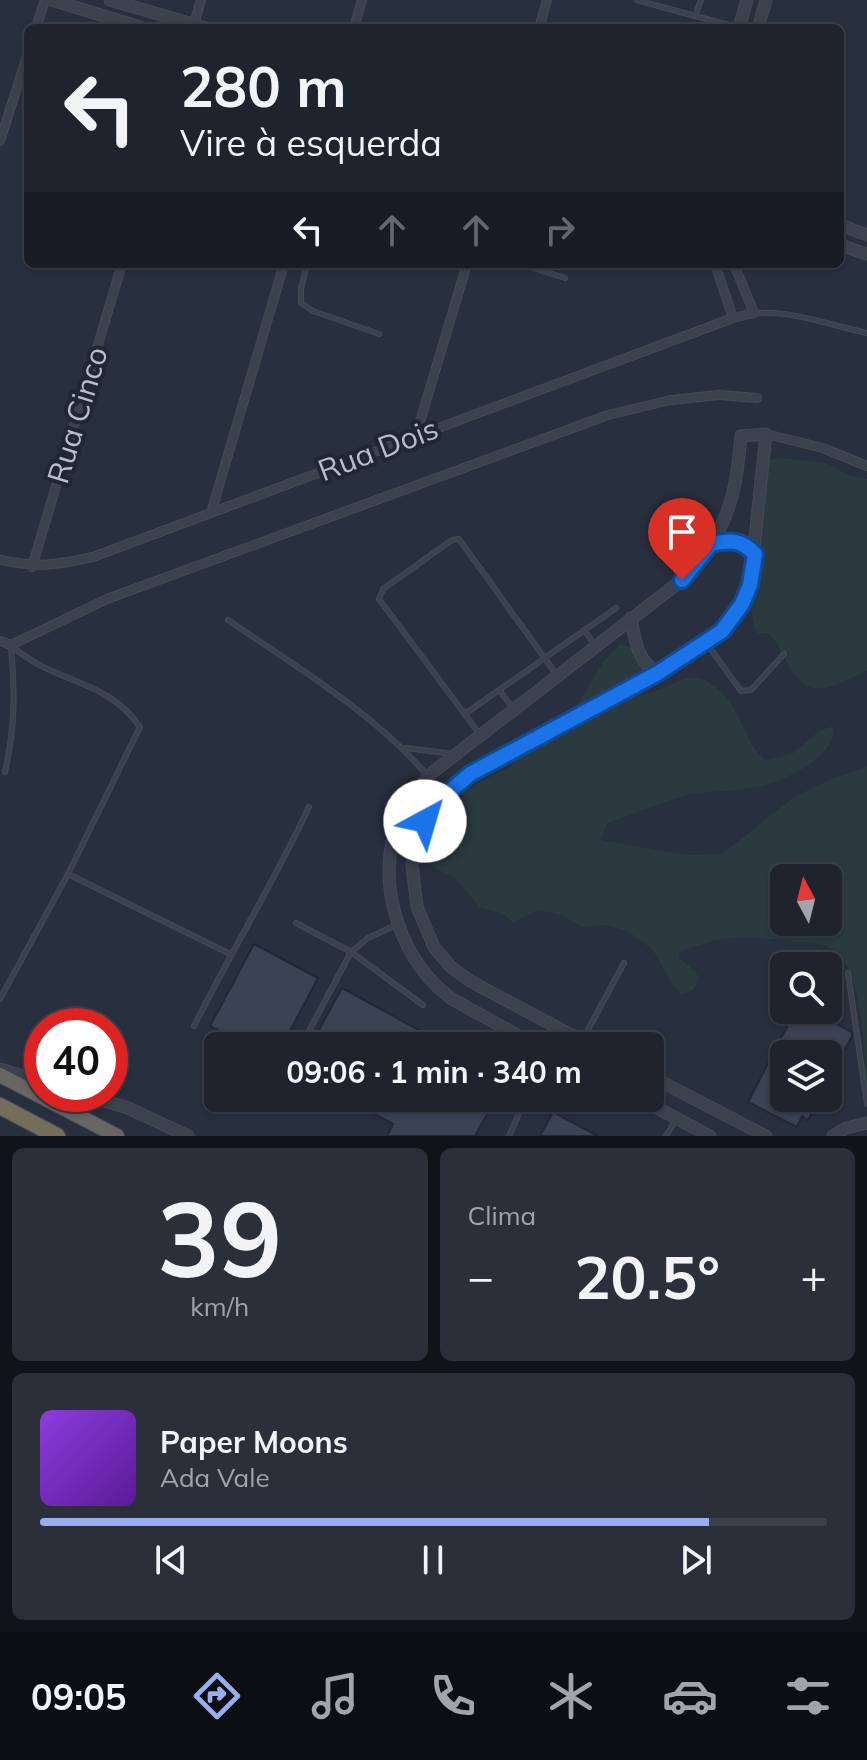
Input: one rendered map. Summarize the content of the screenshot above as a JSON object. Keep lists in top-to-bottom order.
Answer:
{
  "streets": {
    "street": ["Rua Cinco", "Rua Dois"]
  },
  "crossings": [
    ["Rua Cinco", "Rua Dois"]
  ],
  "north": "top",
  "page": {
    "turn": ["280 m", "Vire à esquerda"],
    "limit": "40",
    "trip": "09:06 · 1 min · 340 m",
    "tile": [
      ["39", "km/h"],
      "Clima"
    ],
    "heat": ["−", "20.5°", "+"],
    "song": ["Paper Moons", "Ada Vale"],
    "tabs": "09:05"
  }
}
